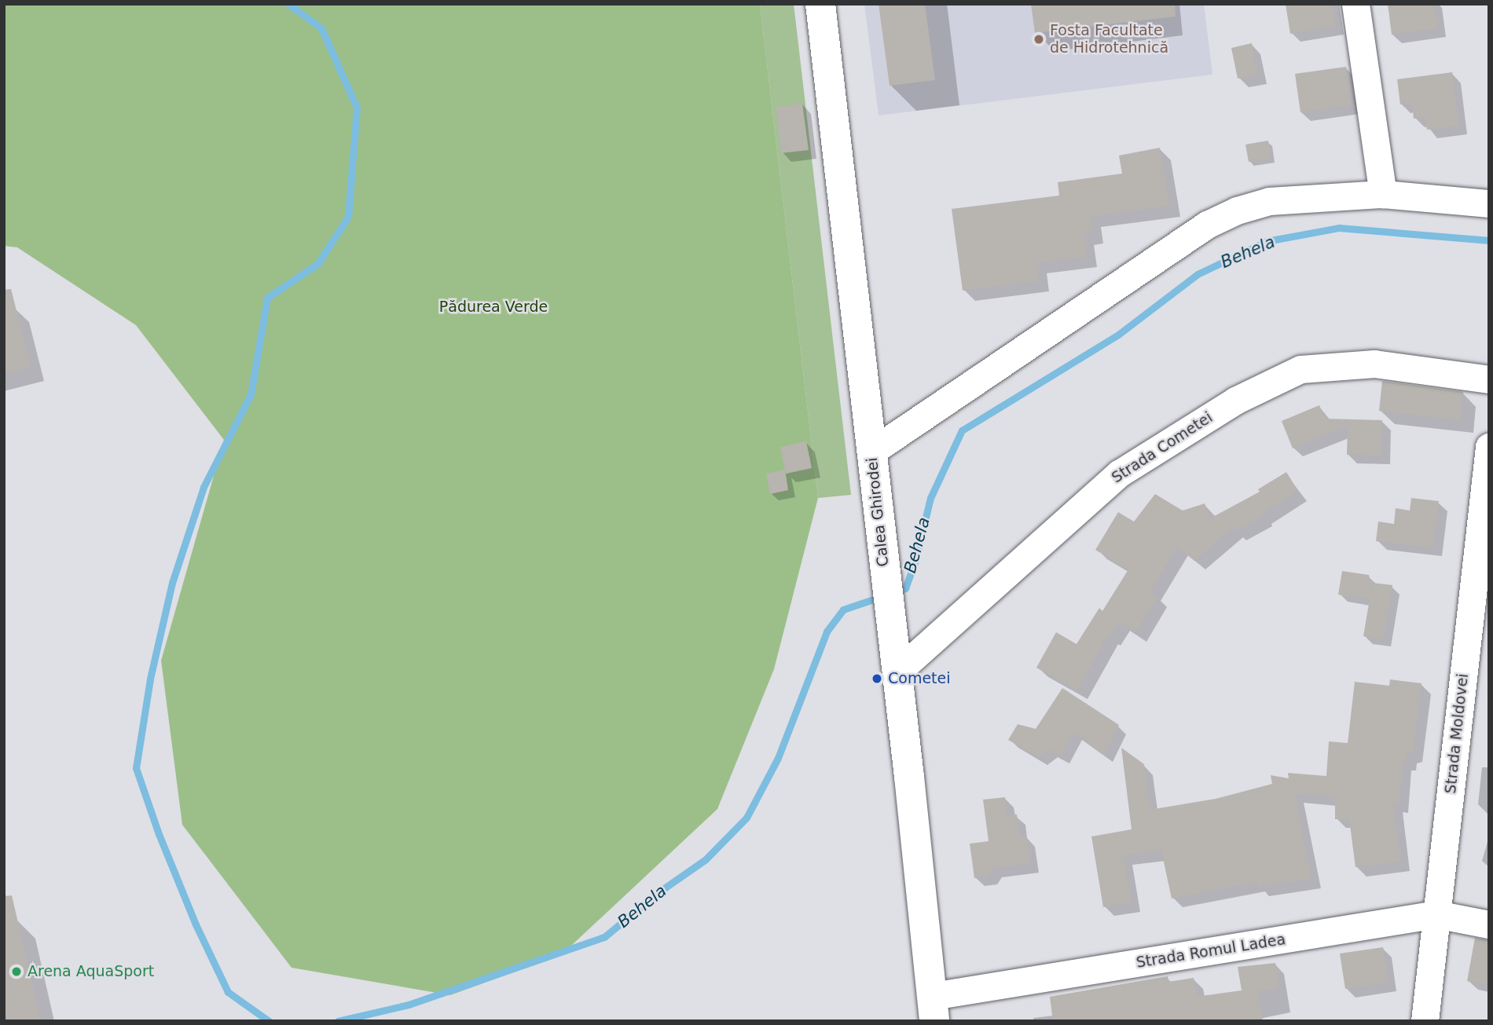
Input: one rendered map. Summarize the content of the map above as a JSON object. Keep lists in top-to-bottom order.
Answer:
{
  "streets": {
    "street": [
      "Strada Cometei",
      "Calea Ghirodei",
      "Strada Moldovei",
      "Strada Romul Ladea"
    ]
  },
  "crossings": [
    ["Strada Cometei", "Calea Ghirodei"],
    ["Calea Ghirodei", "Strada Romul Ladea"],
    ["Strada Moldovei", "Strada Romul Ladea"]
  ],
  "water": ["Behela"],
  "parks": ["Pădurea Verde"],
  "places": ["Fosta Facultate de Hidrotehnică", "Cometei", "Arena AquaSport"]
}
